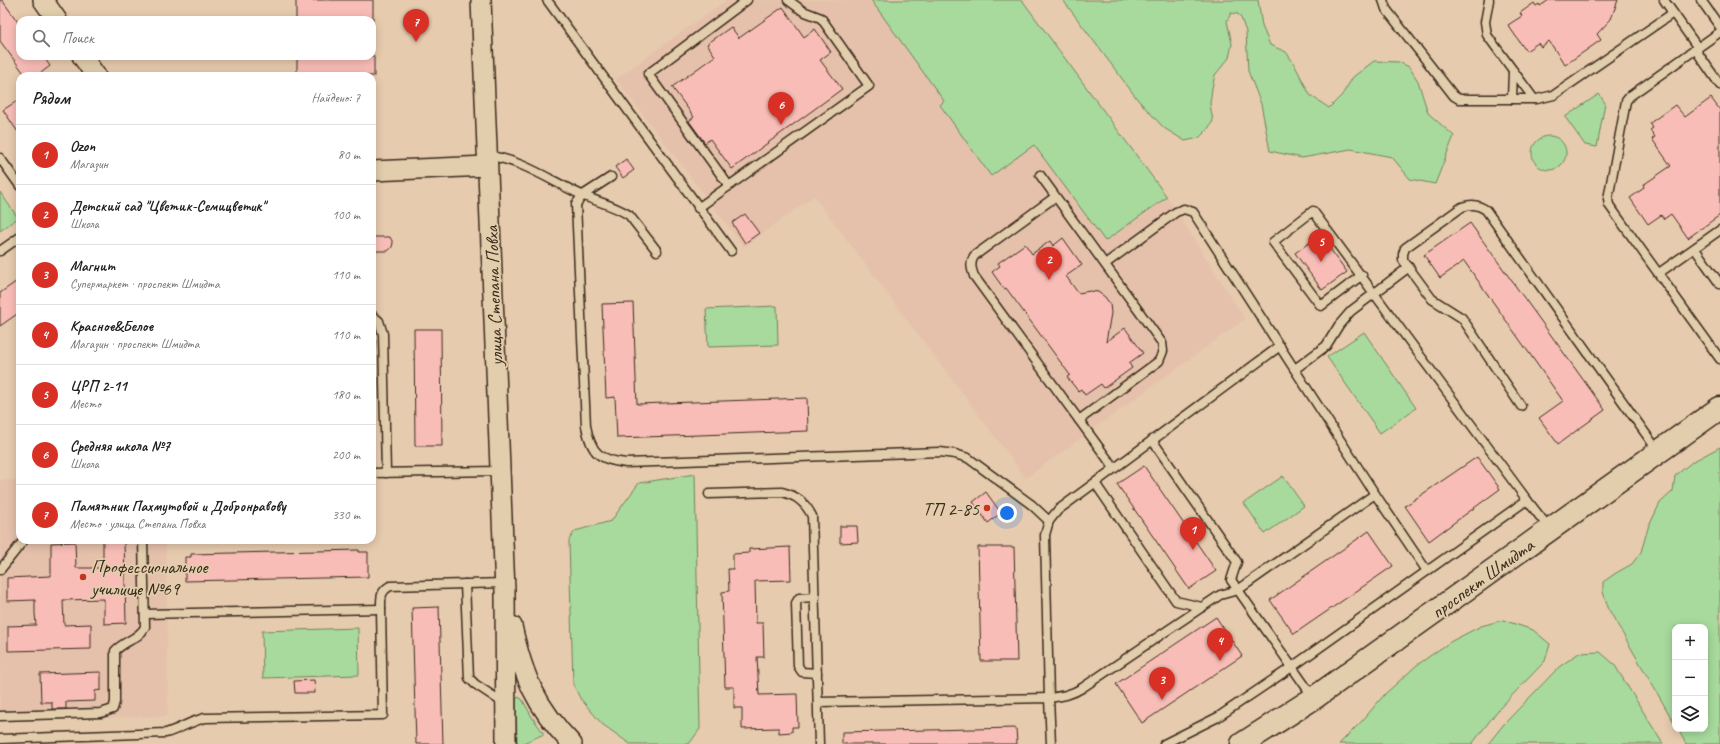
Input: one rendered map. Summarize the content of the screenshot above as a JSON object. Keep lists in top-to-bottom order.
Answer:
{
  "streets": {
    "main road": ["проспект Шмидта"],
    "street": ["улица Степана Повха"]
  },
  "places": ["ТП 2-85", "Профессиональное училище №69"],
  "page": {
    "pins": [
      "7",
      "6",
      "5",
      "2",
      "1",
      "4",
      "3"
    ],
    "search": "Поиск",
    "heading": ["Рядом", "Найдено: 7"],
    "list": [
      {
        "mark": "1",
        "name": "Ozon",
        "note": "Магазин",
        "value": "80 m"
      },
      {
        "mark": "2",
        "name": "Детский сад \"Цветик-Семицветик\"",
        "note": "Школа",
        "value": "100 m"
      },
      {
        "mark": "3",
        "name": "Магнит",
        "note": "Супермаркет · проспект Шмидта",
        "value": "110 m"
      },
      {
        "mark": "4",
        "name": "Красное&Белое",
        "note": "Магазин · проспект Шмидта",
        "value": "110 m"
      },
      {
        "mark": "5",
        "name": "ЦРП 2-11",
        "note": "Место",
        "value": "180 m"
      },
      {
        "mark": "6",
        "name": "Средняя школа №7",
        "note": "Школа",
        "value": "200 m"
      },
      {
        "mark": "7",
        "name": "Памятник Пахмутовой и Добронравову",
        "note": "Место · улица Степана Повха",
        "value": "330 m"
      }
    ],
    "map_buttons": ["+", "−"]
  }
}
